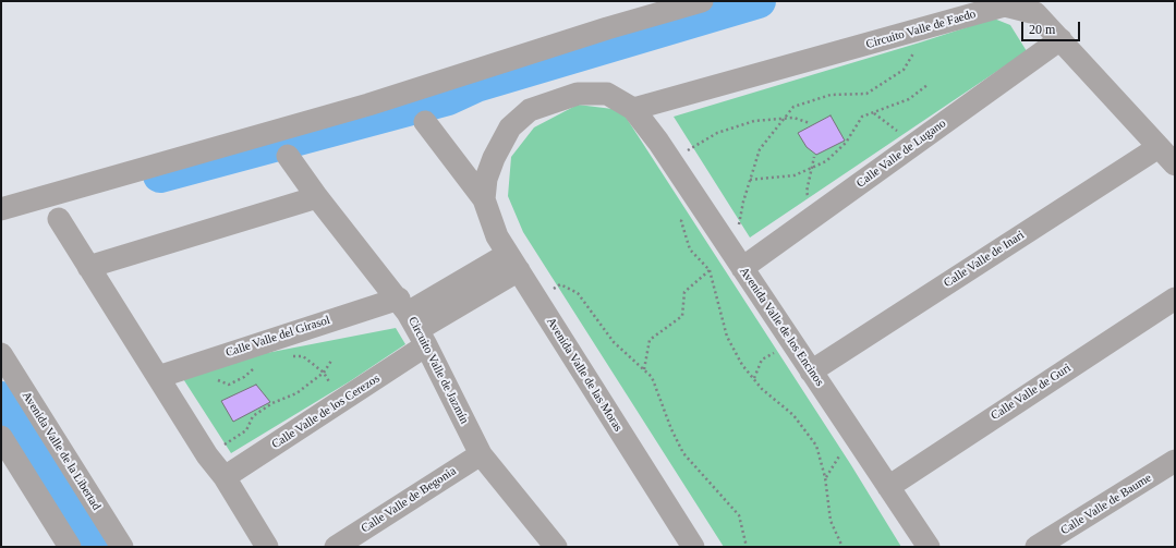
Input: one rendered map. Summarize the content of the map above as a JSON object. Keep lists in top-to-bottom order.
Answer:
{
  "streets": {
    "street": [
      "Circuito Valle de Faedo",
      "Calle Valle de Lugano",
      "Calle Valle de Inari",
      "Avenida Valle de los Encinos",
      "Calle Valle del Girasol",
      "Circuito Valle de Jazmín",
      "Avenida Valle de las Moras",
      "Calle Valle de Guri",
      "Calle Valle de los Cerezos",
      "Avenida Valle de la Libertad",
      "Calle Valle de Begonia",
      "Calle Valle de Baume"
    ]
  },
  "crossings": [
    ["Circuito Valle de Faedo", "Calle Valle de Lugano"],
    ["Circuito Valle de Faedo", "Calle Valle de Inari"],
    ["Circuito Valle de Faedo", "Avenida Valle de los Encinos"],
    ["Circuito Valle de Faedo", "Avenida Valle de las Moras"],
    ["Calle Valle de Lugano", "Avenida Valle de los Encinos"],
    ["Calle Valle de Inari", "Avenida Valle de los Encinos"],
    ["Avenida Valle de los Encinos", "Avenida Valle de las Moras"],
    ["Avenida Valle de los Encinos", "Calle Valle de Guri"],
    ["Calle Valle del Girasol", "Circuito Valle de Jazmín"],
    ["Calle Valle del Girasol", "Calle Valle de los Cerezos"],
    ["Circuito Valle de Jazmín", "Calle Valle de los Cerezos"],
    ["Circuito Valle de Jazmín", "Calle Valle de Begonia"]
  ],
  "scale_bar": "20 m"
}
